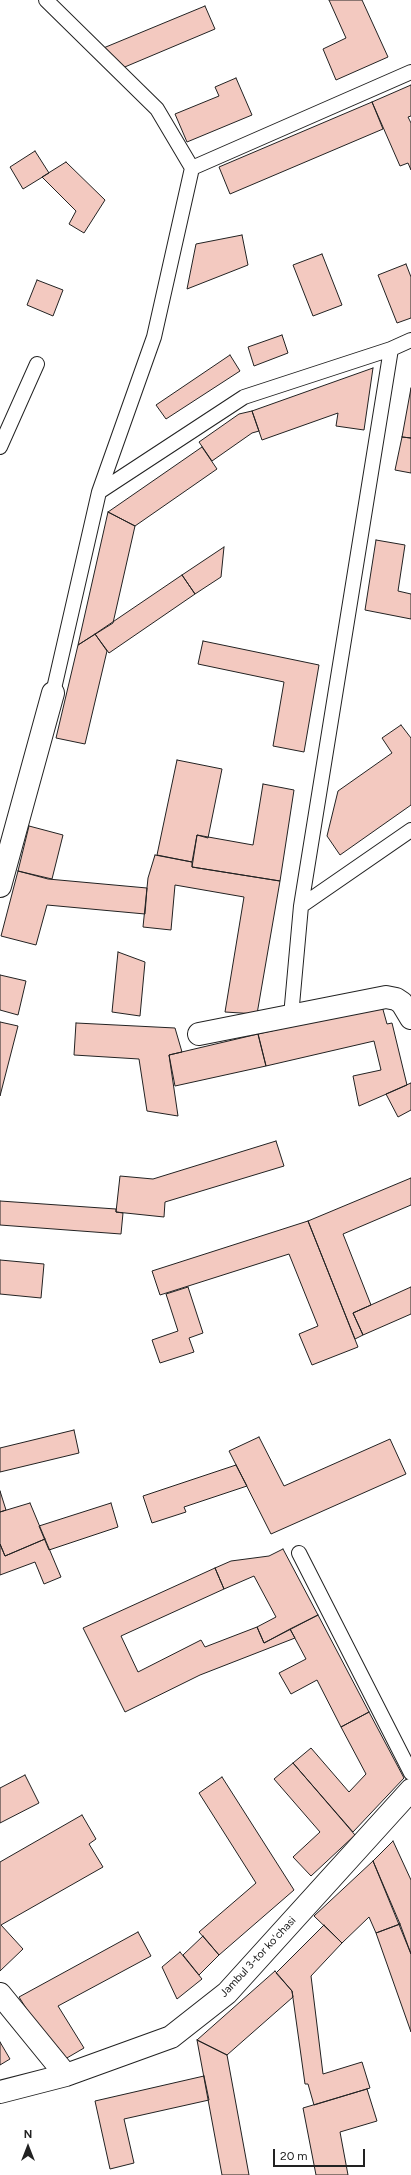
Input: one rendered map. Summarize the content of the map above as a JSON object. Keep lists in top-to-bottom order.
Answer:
{
  "streets": {
    "street": ["Jambul 3-tor koʻchasi"]
  },
  "scale_bar": "20 m",
  "north": "top"
}
